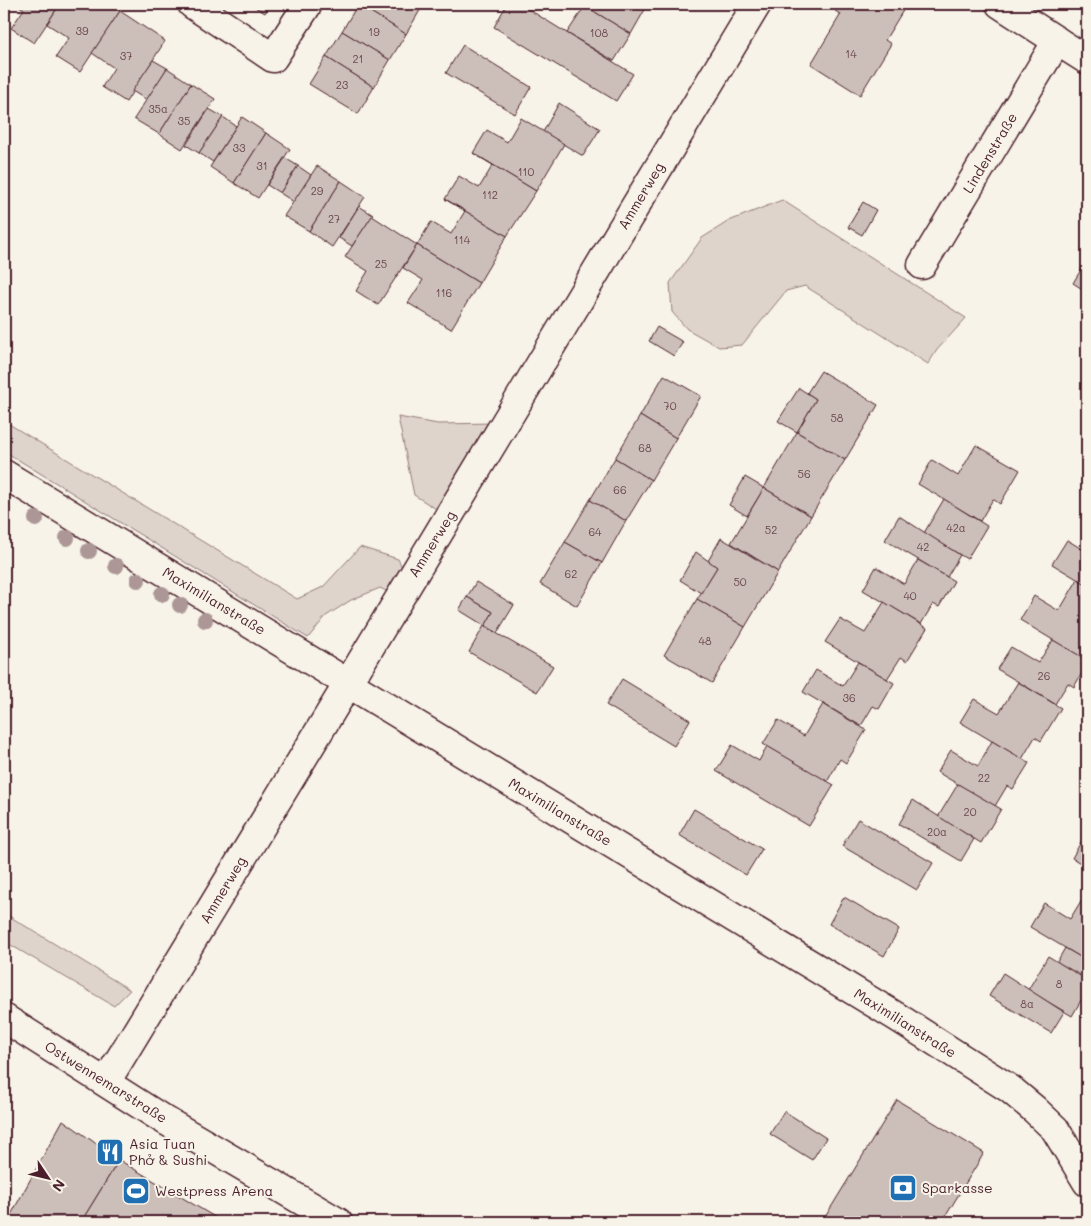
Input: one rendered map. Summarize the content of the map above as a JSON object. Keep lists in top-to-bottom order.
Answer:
{
  "streets": {
    "street": [
      "Lindenstraße",
      "Ammerweg",
      "Maximilianstraße",
      "Ostwennemarstraße"
    ]
  },
  "crossings": [
    ["Ammerweg", "Maximilianstraße"],
    ["Ammerweg", "Ostwennemarstraße"]
  ],
  "places": {
    "restaurant": ["Asia Tuan Phở & Sushi"],
    "bank": ["Sparkasse"],
    "sports": ["Westpress Arena"]
  },
  "house_numbers": [
    "39",
    "19",
    "108",
    "14",
    "37",
    "21",
    "23",
    "35a",
    "35",
    "33",
    "31",
    "110",
    "29",
    "112",
    "27",
    "114",
    "25",
    "116",
    "70",
    "58",
    "68",
    "56",
    "66",
    "42a",
    "52",
    "64",
    "42",
    "62",
    "50",
    "40",
    "48",
    "26",
    "36",
    "22",
    "20",
    "20a",
    "8",
    "8a"
  ],
  "north": "bottom right"
}
